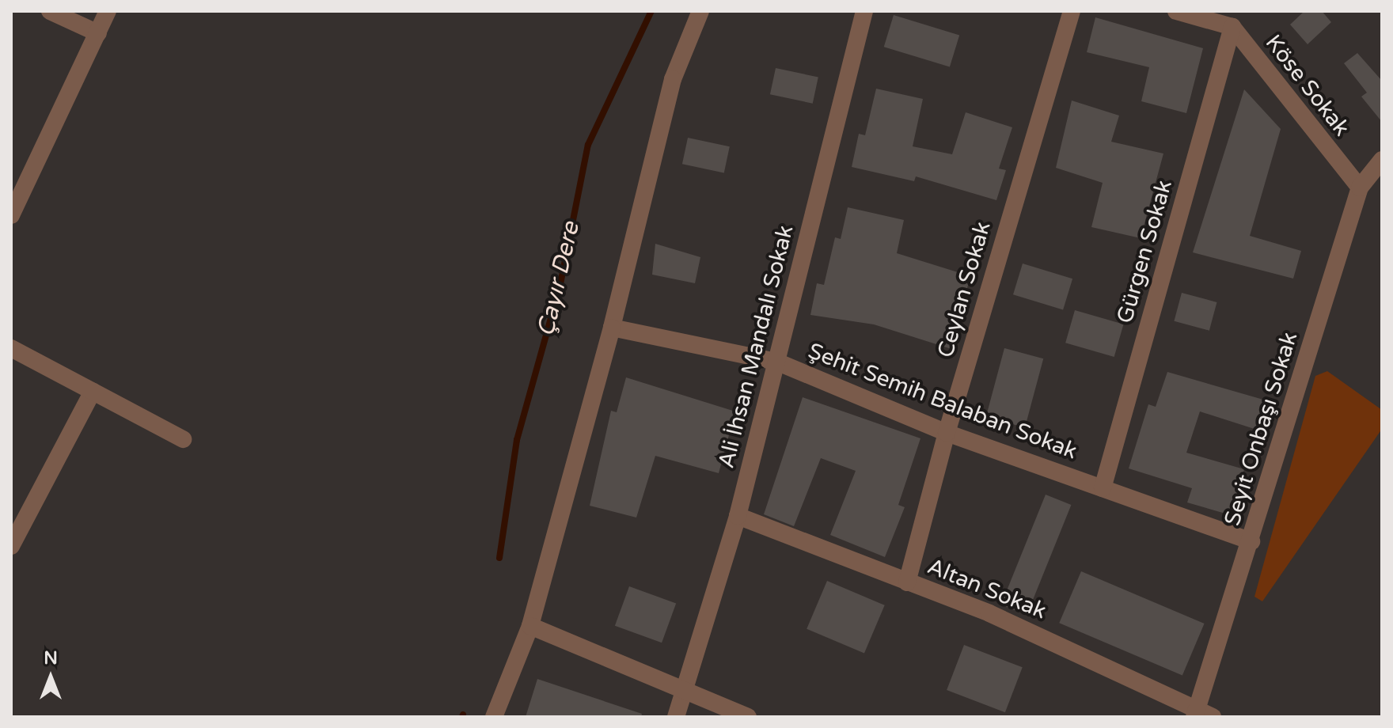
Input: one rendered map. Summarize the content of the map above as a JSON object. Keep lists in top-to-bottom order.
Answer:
{
  "streets": {
    "street": [
      "Köse Sokak",
      "Gürgen Sokak",
      "Ceylan Sokak",
      "Ali İhsan Mandalı Sokak",
      "Şehit Semih Balaban Sokak",
      "Seyit Onbaşı Sokak",
      "Altan Sokak"
    ]
  },
  "crossings": [
    ["Köse Sokak", "Gürgen Sokak"],
    ["Köse Sokak", "Seyit Onbaşı Sokak"],
    ["Gürgen Sokak", "Şehit Semih Balaban Sokak"],
    ["Ceylan Sokak", "Şehit Semih Balaban Sokak"],
    ["Ceylan Sokak", "Altan Sokak"],
    ["Ali İhsan Mandalı Sokak", "Şehit Semih Balaban Sokak"],
    ["Ali İhsan Mandalı Sokak", "Altan Sokak"],
    ["Şehit Semih Balaban Sokak", "Seyit Onbaşı Sokak"],
    ["Seyit Onbaşı Sokak", "Altan Sokak"]
  ],
  "water": ["Çayır Dere"],
  "north": "top"
}
